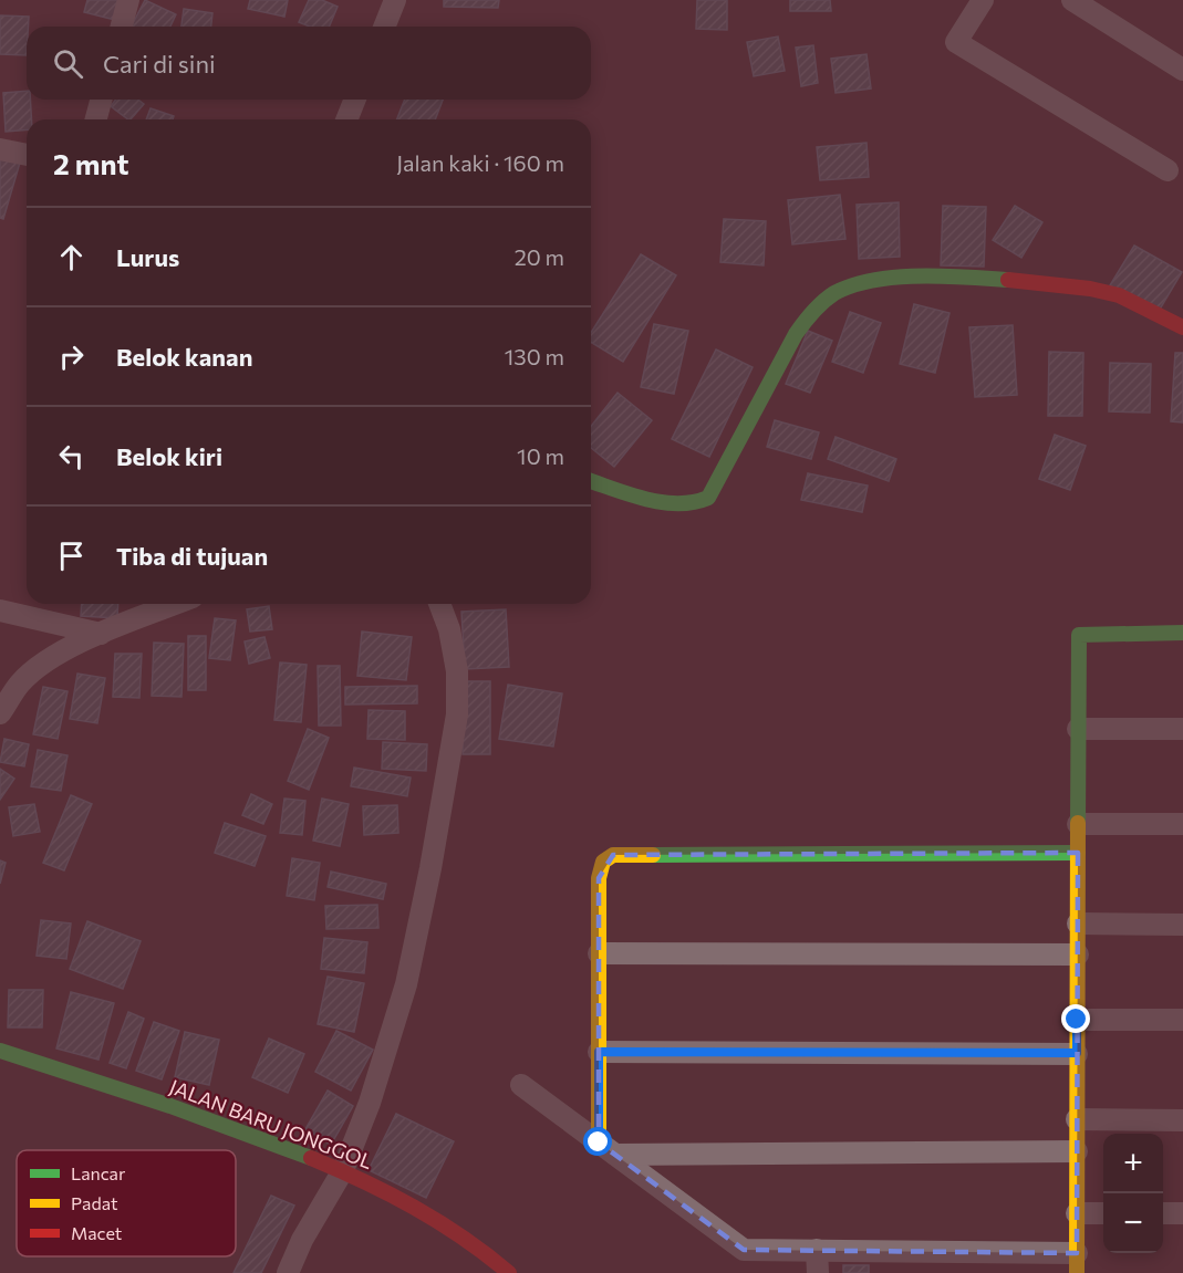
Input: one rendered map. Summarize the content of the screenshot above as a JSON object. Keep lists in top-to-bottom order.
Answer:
{
  "streets": {
    "street": ["JALAN BARU JONGGOL"]
  },
  "legend": ["Lancar", "Padat", "Macet"],
  "page": {
    "search": "Cari di sini",
    "heading": ["2 mnt", "Jalan kaki · 160 m"],
    "list": [
      ["Lurus", "20 m"],
      ["Belok kanan", "130 m"],
      ["Belok kiri", "10 m"],
      "Tiba di tujuan"
    ],
    "map_buttons": ["+", "−"]
  }
}
